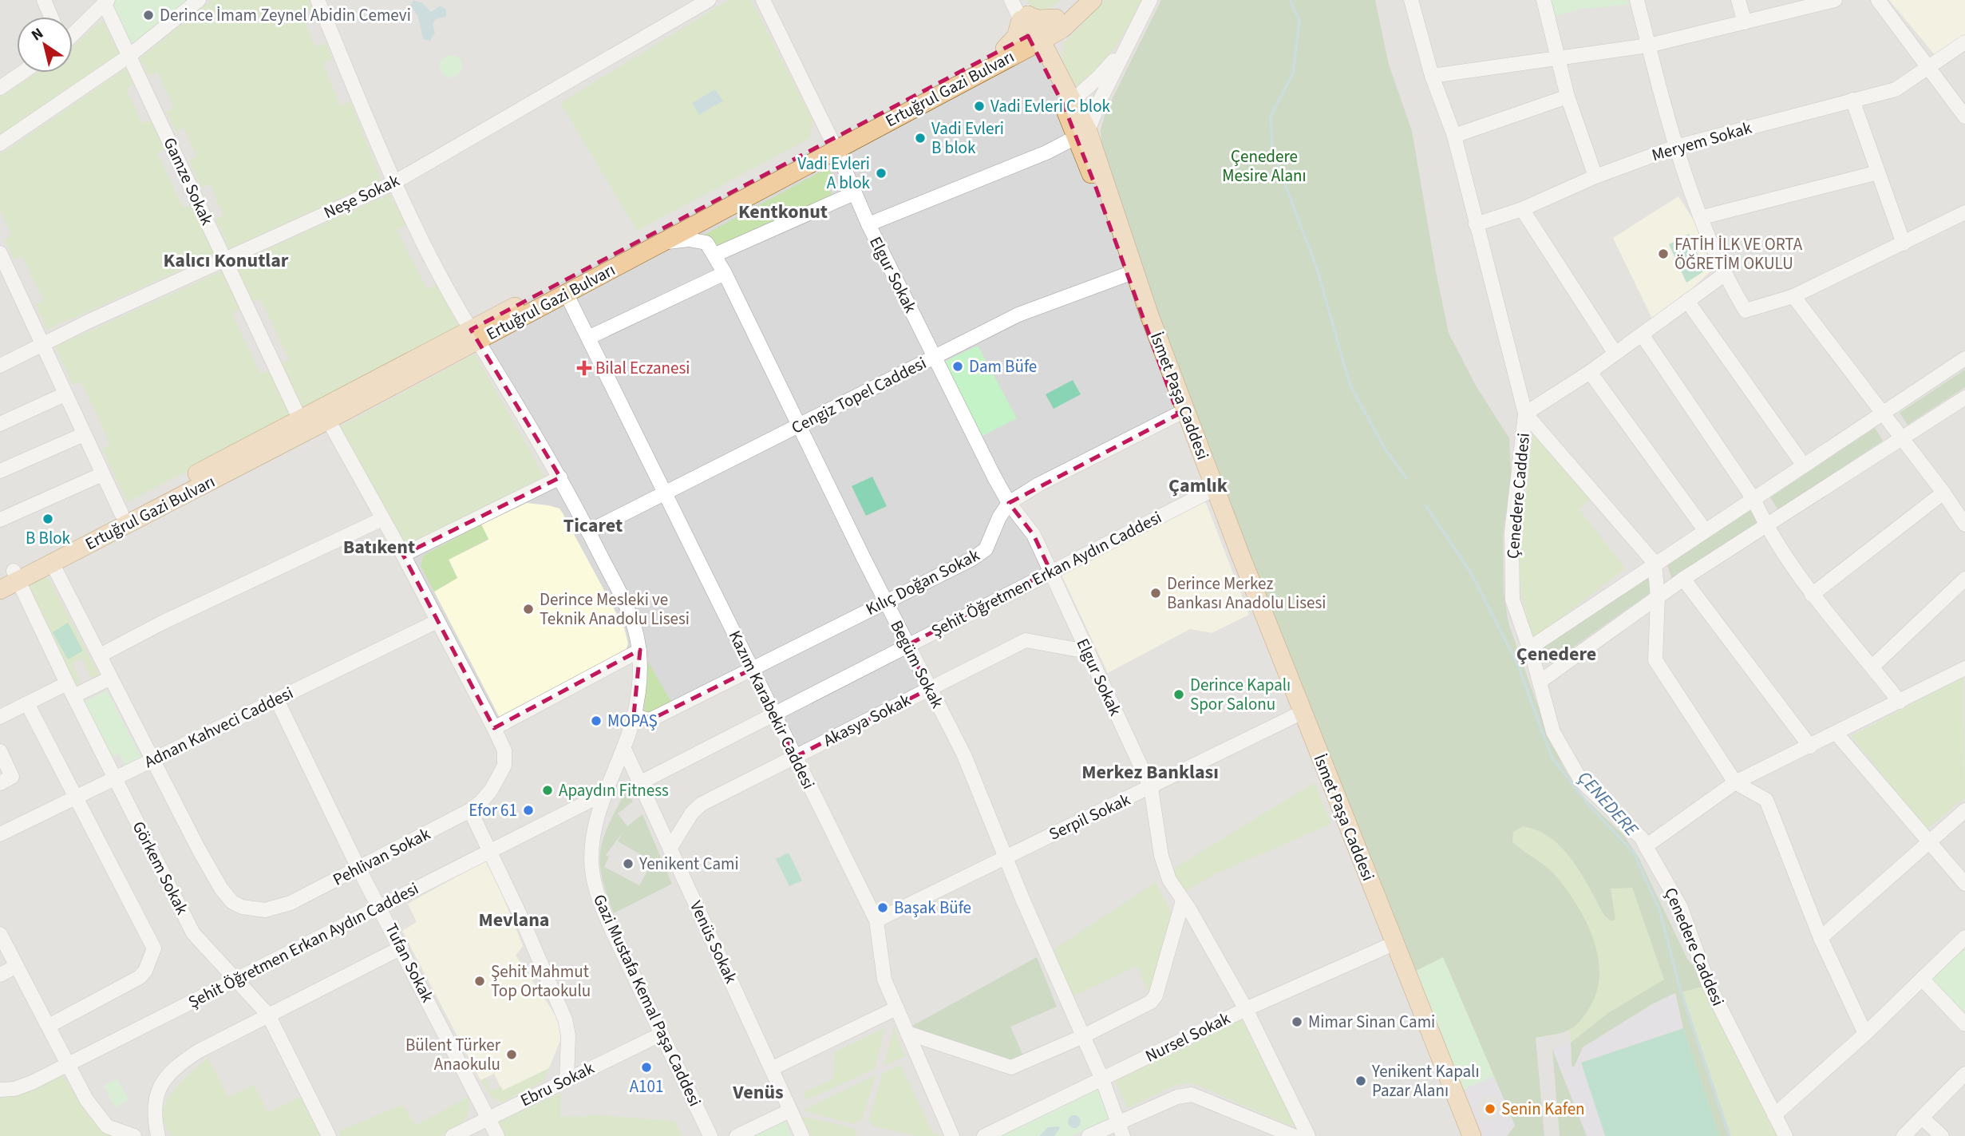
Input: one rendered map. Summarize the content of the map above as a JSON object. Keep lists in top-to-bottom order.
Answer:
{
  "streets": {
    "main road": ["Ertuğrul Gazi Bulvarı", "İsmet Paşa Caddesi"],
    "street": [
      "Meryem Sokak",
      "Gamze Sokak",
      "Neşe Sokak",
      "Elgur Sokak",
      "Cengiz Topel Caddesi",
      "Çenedere Caddesi",
      "Şehit Öğretmen Erkan Aydın Caddesi",
      "Kılıç Doğan Sokak",
      "Begüm Sokak",
      "Kazım Karabekir Caddesi",
      "Akasya Sokak",
      "Adnan Kahveci Caddesi",
      "Serpil Sokak",
      "Pehlivan Sokak",
      "Görkem Sokak",
      "Venüs Sokak",
      "Tufan Sokak",
      "Gazi Mustafa Kemal Paşa Caddesi",
      "Nursel Sokak",
      "Ebru Sokak"
    ]
  },
  "crossings": [
    ["Ertuğrul Gazi Bulvarı", "Gamze Sokak"],
    ["Ertuğrul Gazi Bulvarı", "Elgur Sokak"],
    ["Ertuğrul Gazi Bulvarı", "İsmet Paşa Caddesi"],
    ["Ertuğrul Gazi Bulvarı", "Begüm Sokak"],
    ["Ertuğrul Gazi Bulvarı", "Kazım Karabekir Caddesi"],
    ["Ertuğrul Gazi Bulvarı", "Pehlivan Sokak"],
    ["Ertuğrul Gazi Bulvarı", "Görkem Sokak"],
    ["Ertuğrul Gazi Bulvarı", "Gazi Mustafa Kemal Paşa Caddesi"],
    ["Meryem Sokak", "Çenedere Caddesi"],
    ["Gamze Sokak", "Neşe Sokak"],
    ["Neşe Sokak", "Gazi Mustafa Kemal Paşa Caddesi"],
    ["Elgur Sokak", "Cengiz Topel Caddesi"],
    ["Elgur Sokak", "Şehit Öğretmen Erkan Aydın Caddesi"],
    ["Elgur Sokak", "Kılıç Doğan Sokak"],
    ["Elgur Sokak", "Akasya Sokak"],
    ["Elgur Sokak", "Serpil Sokak"],
    ["Elgur Sokak", "Nursel Sokak"],
    ["Cengiz Topel Caddesi", "İsmet Paşa Caddesi"],
    ["Cengiz Topel Caddesi", "Begüm Sokak"],
    ["Cengiz Topel Caddesi", "Kazım Karabekir Caddesi"],
    ["Cengiz Topel Caddesi", "Gazi Mustafa Kemal Paşa Caddesi"],
    ["İsmet Paşa Caddesi", "Şehit Öğretmen Erkan Aydın Caddesi"],
    ["İsmet Paşa Caddesi", "Kılıç Doğan Sokak"],
    ["İsmet Paşa Caddesi", "Serpil Sokak"],
    ["İsmet Paşa Caddesi", "Nursel Sokak"],
    ["Şehit Öğretmen Erkan Aydın Caddesi", "Begüm Sokak"],
    ["Şehit Öğretmen Erkan Aydın Caddesi", "Kazım Karabekir Caddesi"],
    ["Şehit Öğretmen Erkan Aydın Caddesi", "Görkem Sokak"],
    ["Şehit Öğretmen Erkan Aydın Caddesi", "Venüs Sokak"],
    ["Şehit Öğretmen Erkan Aydın Caddesi", "Tufan Sokak"],
    ["Şehit Öğretmen Erkan Aydın Caddesi", "Gazi Mustafa Kemal Paşa Caddesi"],
    ["Kılıç Doğan Sokak", "Begüm Sokak"],
    ["Kılıç Doğan Sokak", "Kazım Karabekir Caddesi"],
    ["Kılıç Doğan Sokak", "Gazi Mustafa Kemal Paşa Caddesi"],
    ["Begüm Sokak", "Akasya Sokak"],
    ["Begüm Sokak", "Serpil Sokak"],
    ["Begüm Sokak", "Nursel Sokak"],
    ["Kazım Karabekir Caddesi", "Akasya Sokak"],
    ["Kazım Karabekir Caddesi", "Serpil Sokak"],
    ["Akasya Sokak", "Venüs Sokak"],
    ["Adnan Kahveci Caddesi", "Pehlivan Sokak"],
    ["Adnan Kahveci Caddesi", "Görkem Sokak"],
    ["Adnan Kahveci Caddesi", "Tufan Sokak"],
    ["Pehlivan Sokak", "Tufan Sokak"],
    ["Venüs Sokak", "Gazi Mustafa Kemal Paşa Caddesi"],
    ["Tufan Sokak", "Ebru Sokak"],
    ["Gazi Mustafa Kemal Paşa Caddesi", "Ebru Sokak"]
  ],
  "districts": [
    "Kentkonut",
    "Kalıcı Konutlar",
    "Çamlık",
    "Ticaret",
    "Batıkent",
    "Çenedere",
    "Merkez Banklası",
    "Mevlana",
    "Venüs"
  ],
  "water": ["ÇENEDERE"],
  "parks": ["Çenedere Mesire Alanı"],
  "places": {
    "other": [
      "Derince İmam Zeynel Abidin Cemevi",
      "Vadi Evleri C blok",
      "Vadi Evleri B blok",
      "Vadi Evleri A blok",
      "FATİH İLK VE ORTA ÖĞRETİM OKULU",
      "Dam Büfe",
      "B Blok",
      "Derince Merkez Bankası Anadolu Lisesi",
      "Derince Mesleki ve Teknik Anadolu Lisesi",
      "Derince Kapalı Spor Salonu",
      "MOPAŞ",
      "Apaydın Fitness",
      "Efor 61",
      "Yenikent Cami",
      "Başak Büfe",
      "Şehit Mahmut Top Ortaokulu",
      "Mimar Sinan Cami",
      "Bülent Türker Anaokulu",
      "A101",
      "Yenikent Kapalı Pazar Alanı",
      "Senin Kafen"
    ],
    "health": ["Bilal Eczanesi"]
  },
  "north": "top left"
}
